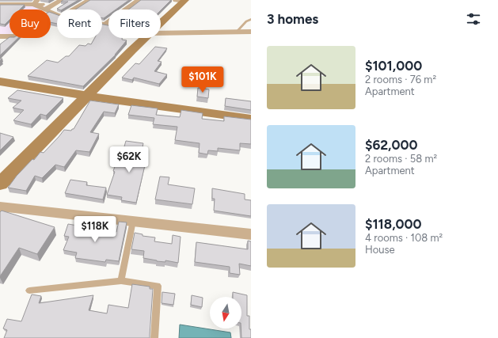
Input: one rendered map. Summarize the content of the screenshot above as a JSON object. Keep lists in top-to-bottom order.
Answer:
{
  "north": "bottom",
  "page": {
    "heading": "3 homes",
    "chip": ["Buy", "Rent", "Filters"],
    "list": [
      {
        "name": "$101,000",
        "note": "2 rooms · 76 m² · Apartment"
      },
      {
        "name": "$62,000",
        "note": "2 rooms · 58 m² · Apartment"
      },
      {
        "name": "$118,000",
        "note": "4 rooms · 108 m² · House"
      }
    ],
    "price": ["$101K", "$62K", "$118K"]
  }
}
